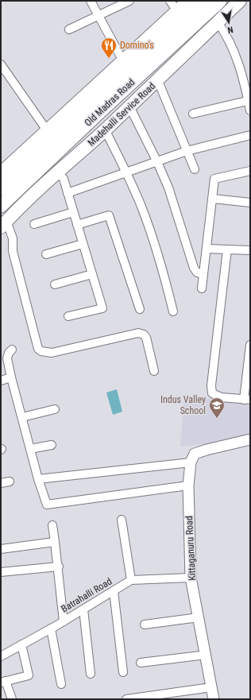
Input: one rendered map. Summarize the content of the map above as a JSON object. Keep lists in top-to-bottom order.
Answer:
{
  "streets": {
    "highway": ["Old Madras Road"],
    "main road": ["Madehalli Service Road"],
    "street": ["Kittaganuru Road", "Batrahalli Road"]
  },
  "crossings": [
    ["Kittaganuru Road", "Batrahalli Road"]
  ],
  "places": {
    "restaurant": ["Domino's"],
    "school or university": ["Indus Valley School"]
  },
  "north": "bottom"
}
